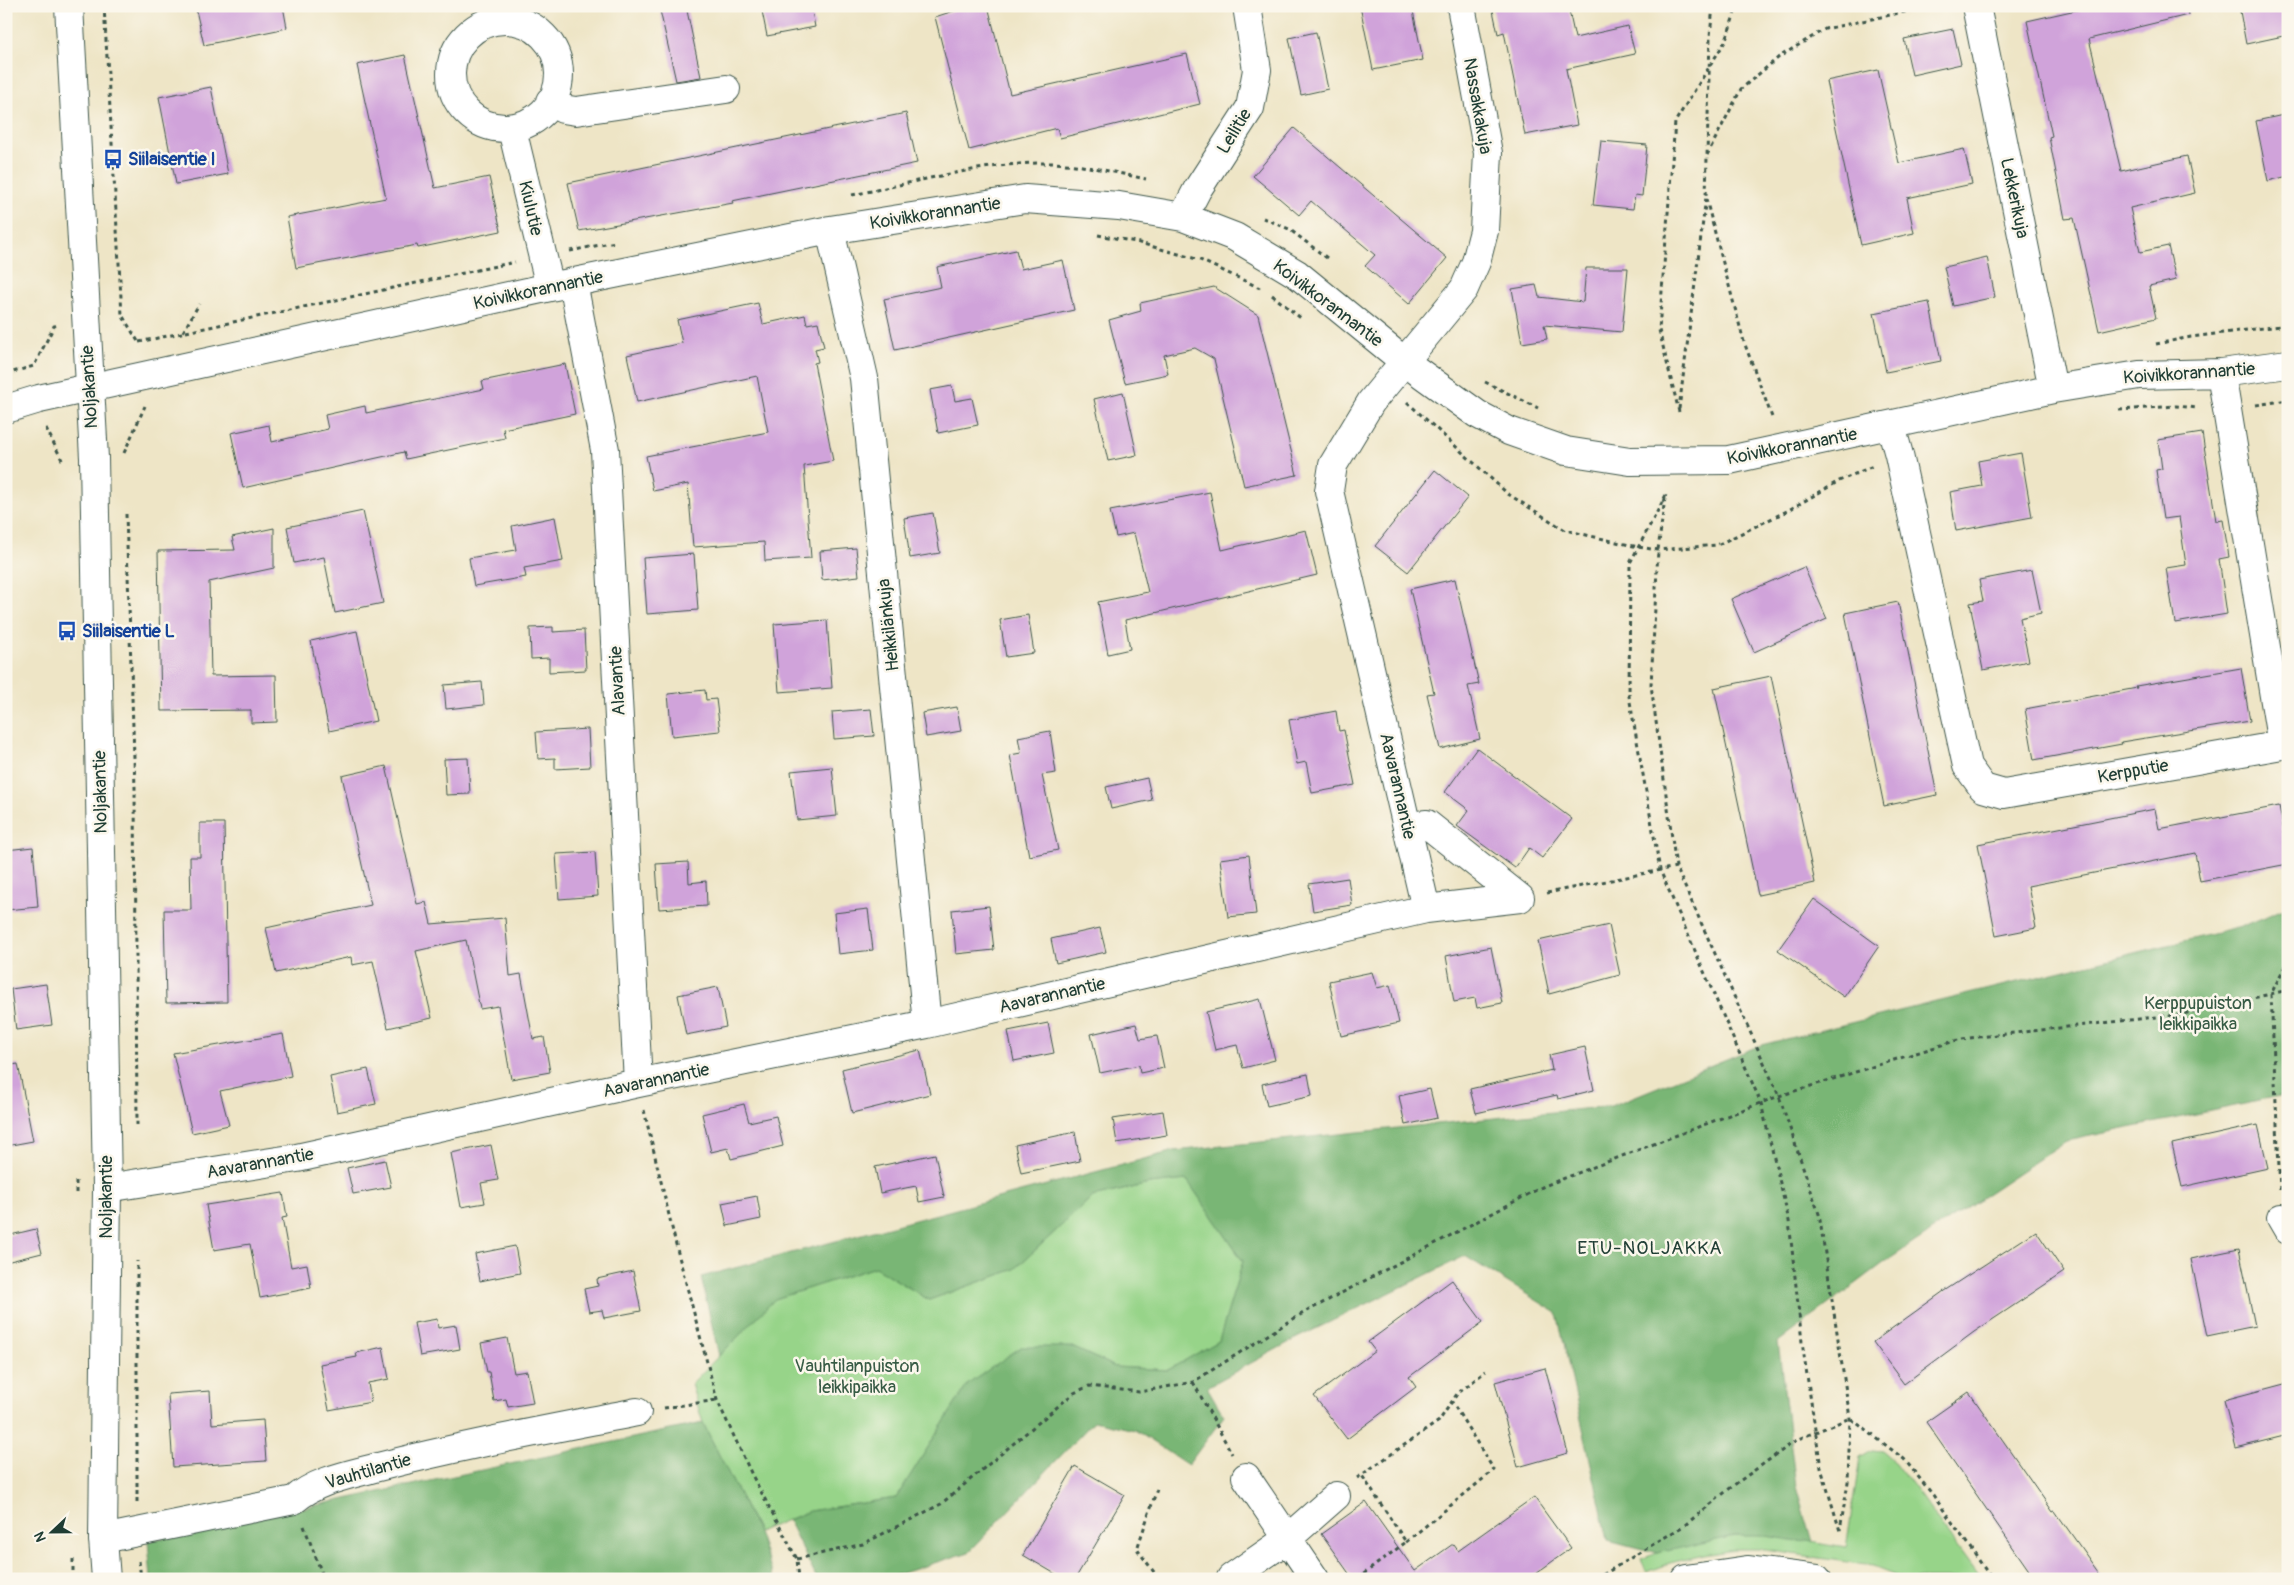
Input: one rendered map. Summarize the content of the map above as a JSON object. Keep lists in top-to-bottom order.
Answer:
{
  "streets": {
    "street": [
      "Nassakkakuja",
      "Leilitie",
      "Lekkerikuja",
      "Kiulutie",
      "Koivikkorannantie",
      "Noljakantie",
      "Heikkilänkuja",
      "Alavantie",
      "Kerpputie",
      "Aavarannantie",
      "Vauhtilantie"
    ]
  },
  "crossings": [
    ["Nassakkakuja", "Koivikkorannantie"],
    ["Nassakkakuja", "Aavarannantie"],
    ["Leilitie", "Koivikkorannantie"],
    ["Lekkerikuja", "Koivikkorannantie"],
    ["Kiulutie", "Koivikkorannantie"],
    ["Kiulutie", "Alavantie"],
    ["Koivikkorannantie", "Noljakantie"],
    ["Koivikkorannantie", "Heikkilänkuja"],
    ["Koivikkorannantie", "Alavantie"],
    ["Koivikkorannantie", "Kerpputie"],
    ["Koivikkorannantie", "Aavarannantie"],
    ["Noljakantie", "Aavarannantie"],
    ["Noljakantie", "Vauhtilantie"],
    ["Heikkilänkuja", "Aavarannantie"],
    ["Alavantie", "Aavarannantie"]
  ],
  "districts": ["ETU-NOLJAKKA"],
  "parks": ["Kerppupuiston leikkipaikka", "Vauhtilanpuiston leikkipaikka"],
  "places": {
    "bus stop": ["Siilaisentie I", "Siilaisentie L"]
  },
  "north": "left"
}
